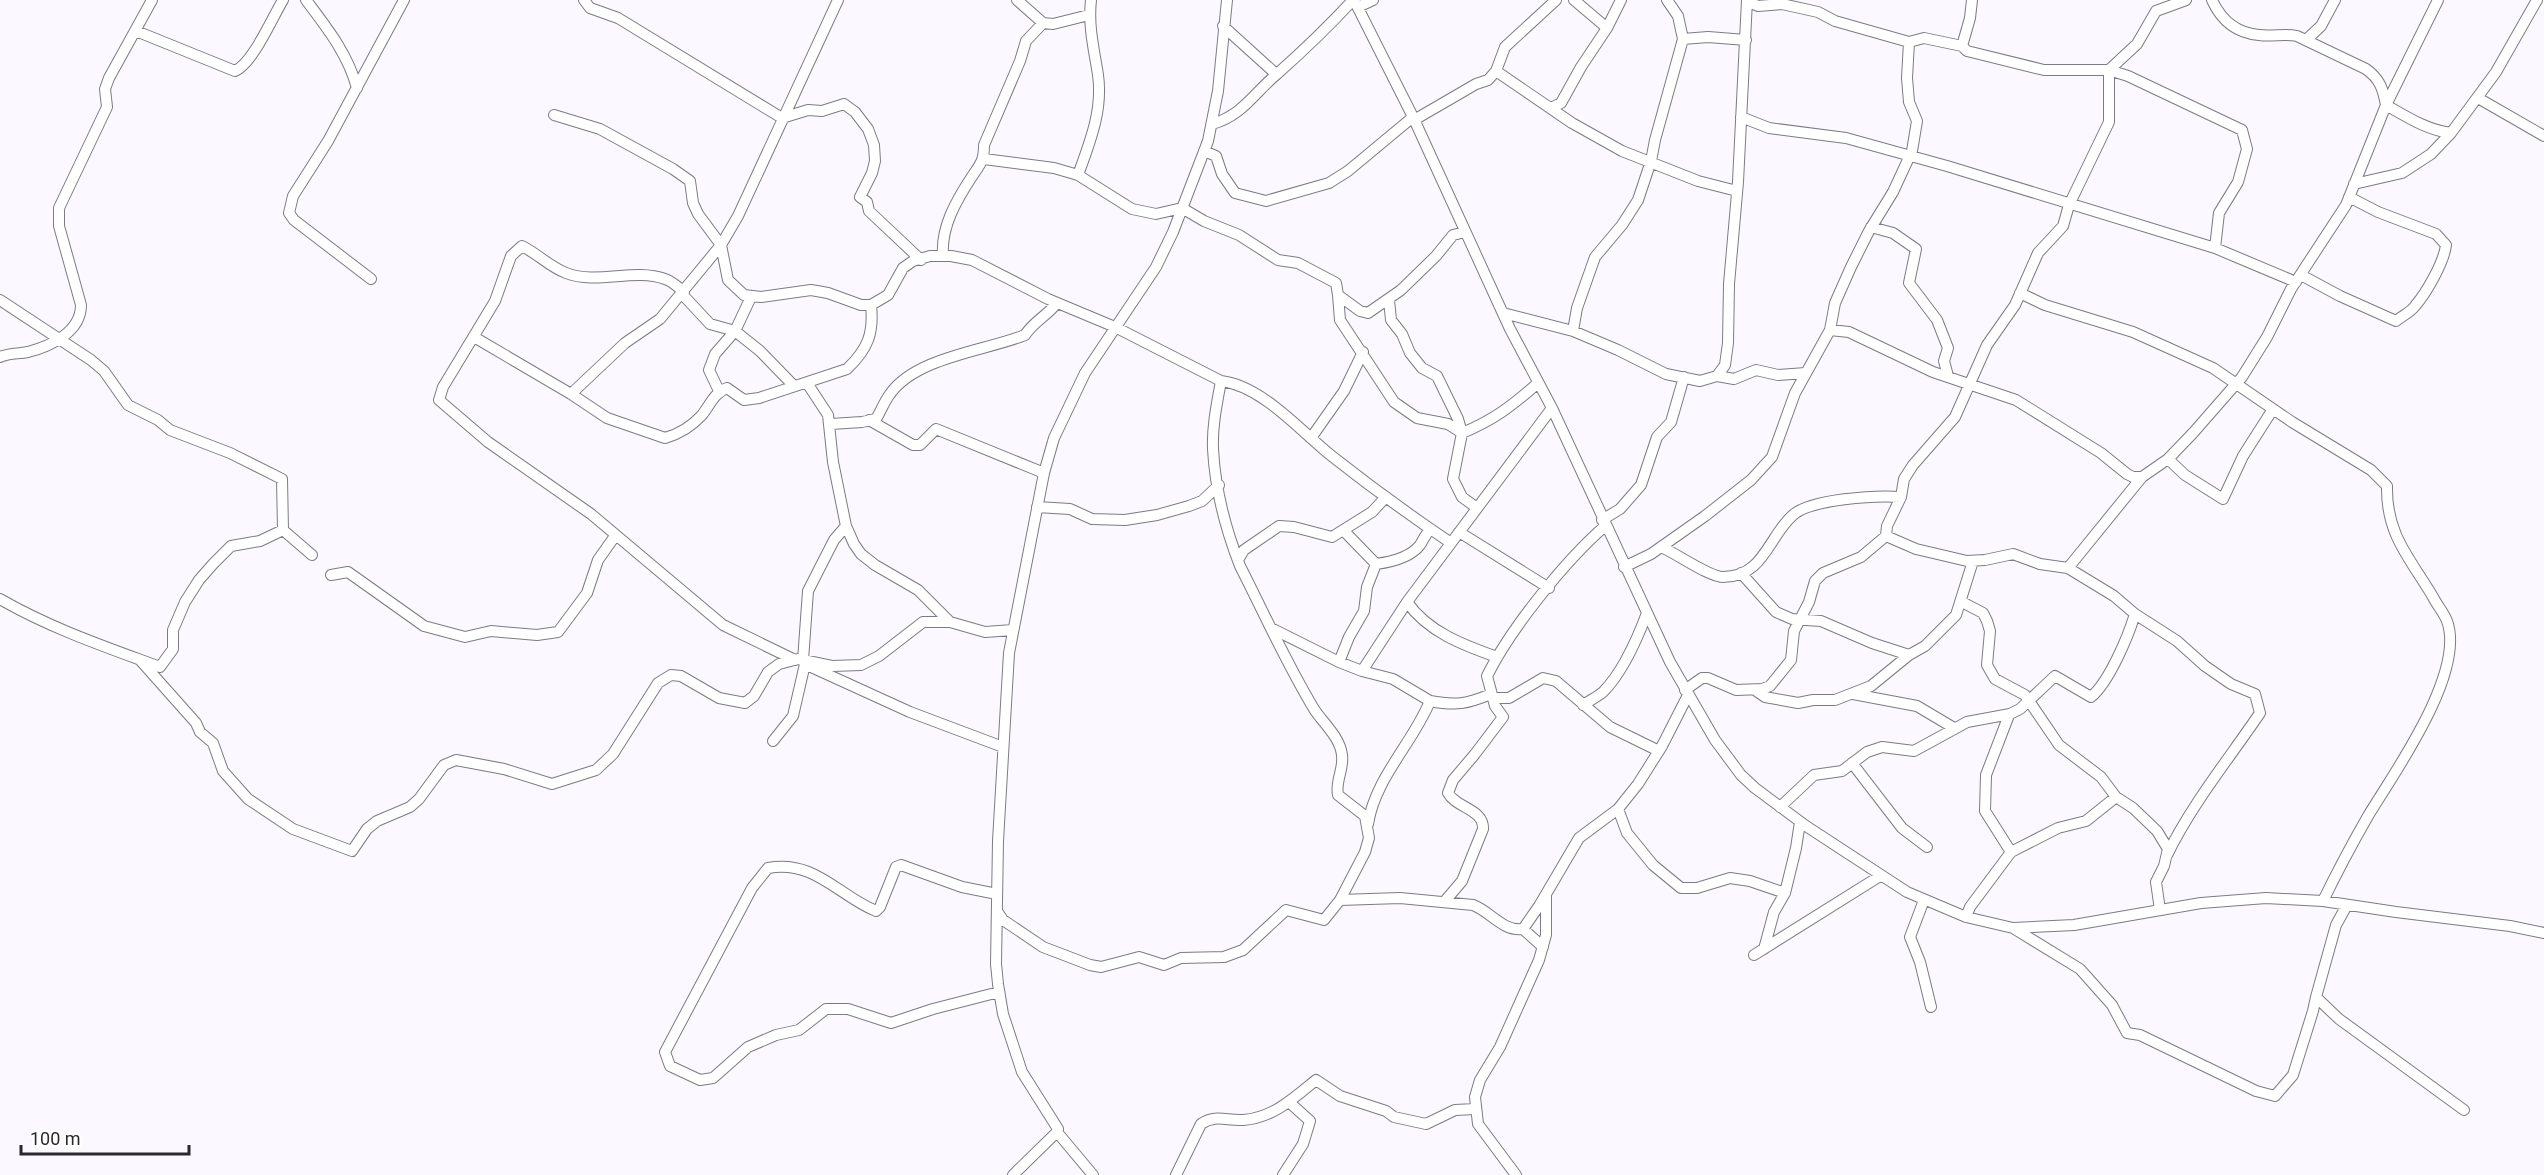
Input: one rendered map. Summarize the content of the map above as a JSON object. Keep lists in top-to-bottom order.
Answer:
{
  "scale_bar": "100 m"
}
